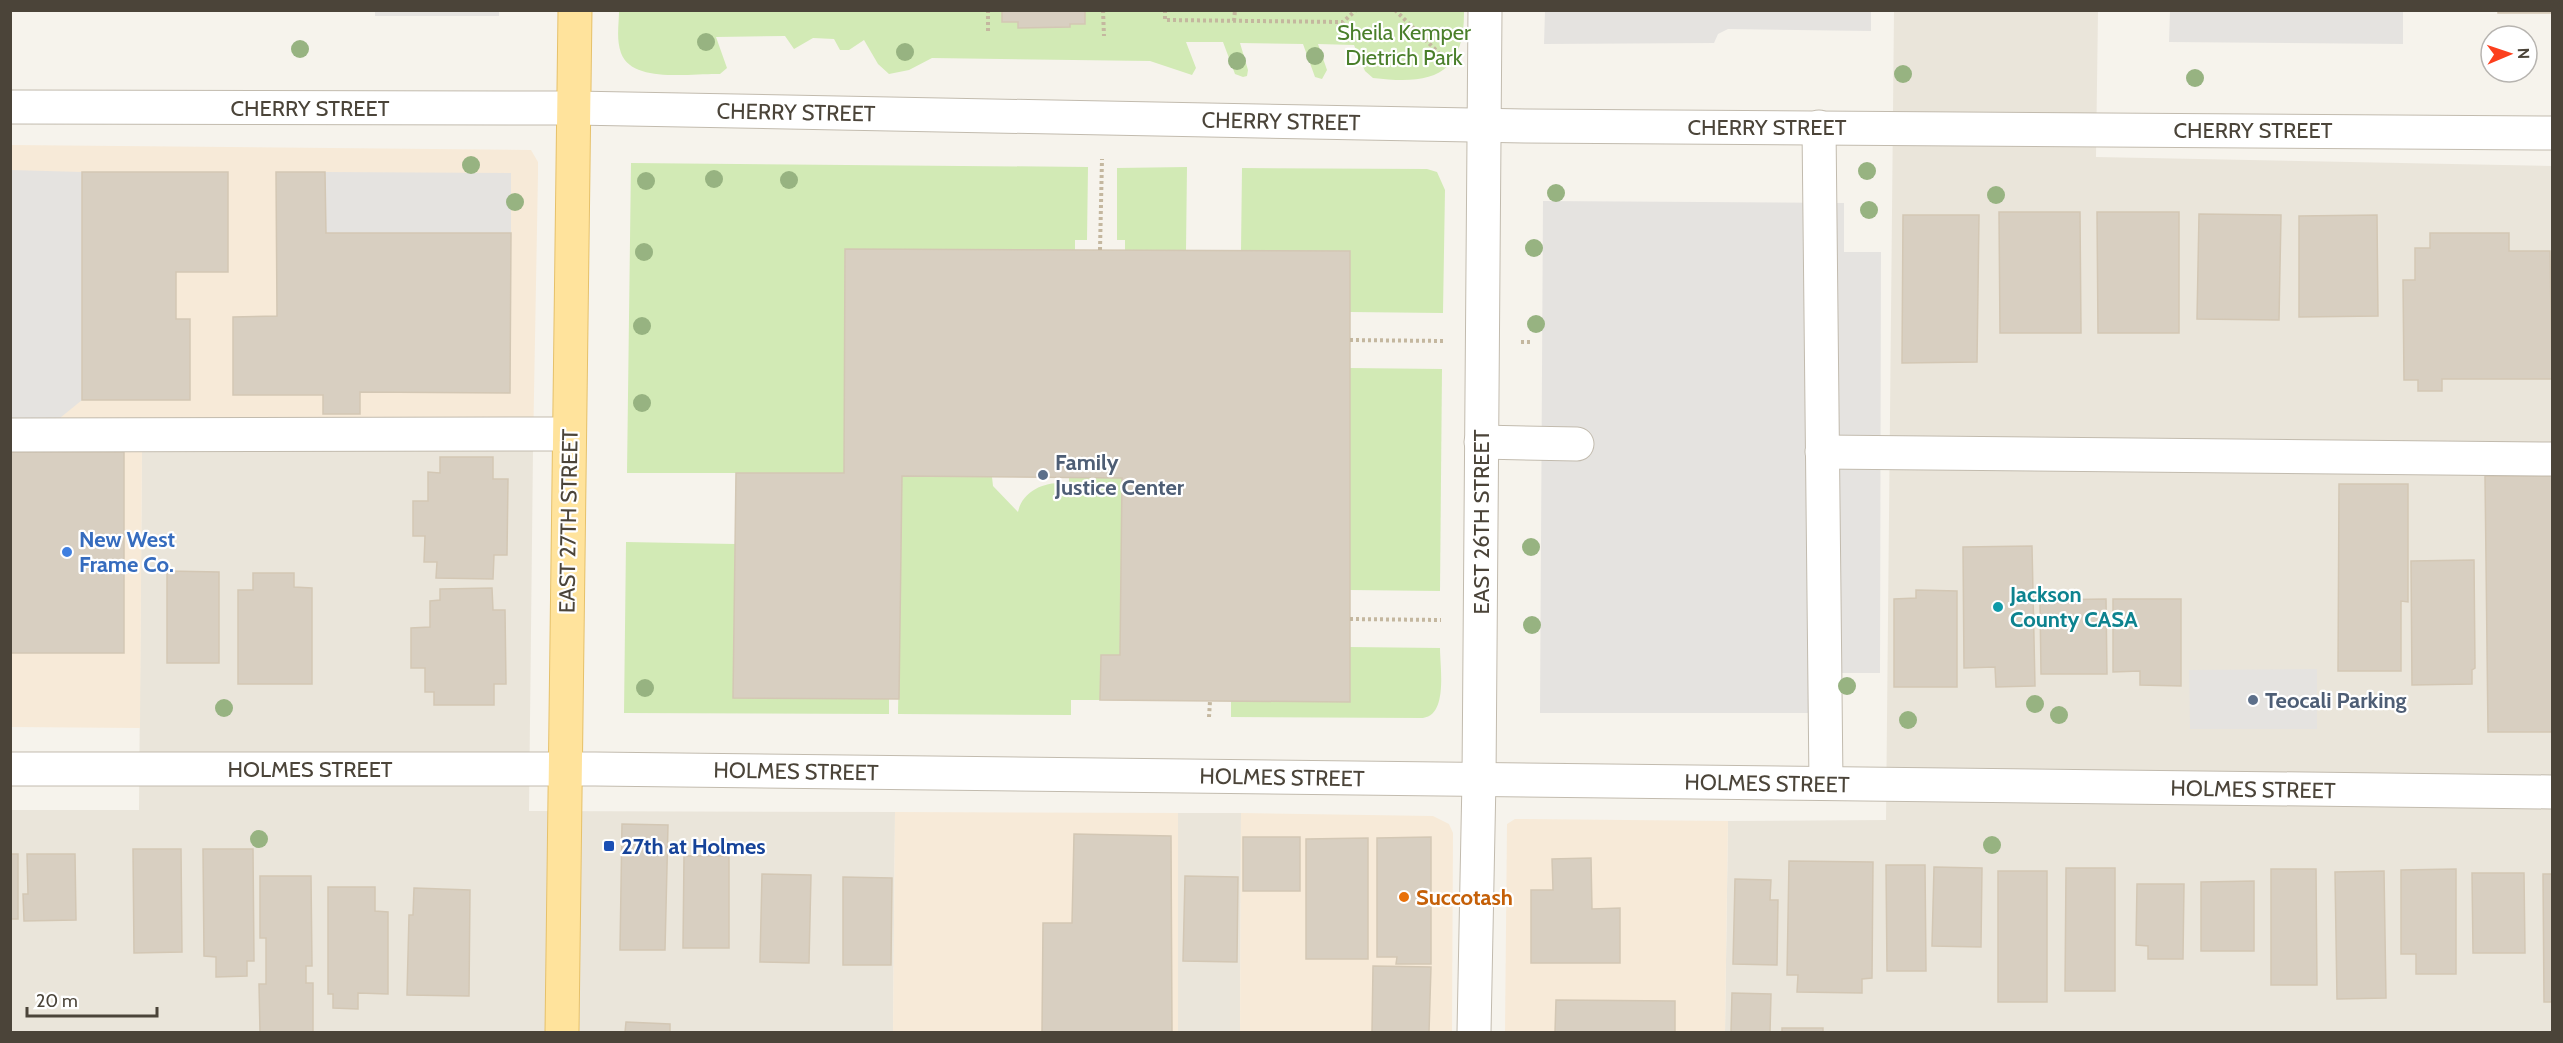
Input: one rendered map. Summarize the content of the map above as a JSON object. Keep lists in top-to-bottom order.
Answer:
{
  "streets": {
    "main road": ["EAST 27TH STREET"],
    "street": ["CHERRY STREET", "EAST 26TH STREET", "HOLMES STREET"]
  },
  "crossings": [
    ["CHERRY STREET", "EAST 27TH STREET"],
    ["CHERRY STREET", "EAST 26TH STREET"],
    ["EAST 27TH STREET", "HOLMES STREET"],
    ["EAST 26TH STREET", "HOLMES STREET"]
  ],
  "parks": ["Sheila Kemper Dietrich Park"],
  "places": {
    "other": [
      "Family Justice Center",
      "New West Frame Co.",
      "Jackson County CASA",
      "Teocali Parking",
      "Succotash"
    ],
    "transit": ["27th at Holmes"]
  },
  "scale_bar": "20 m",
  "north": "right"
}
